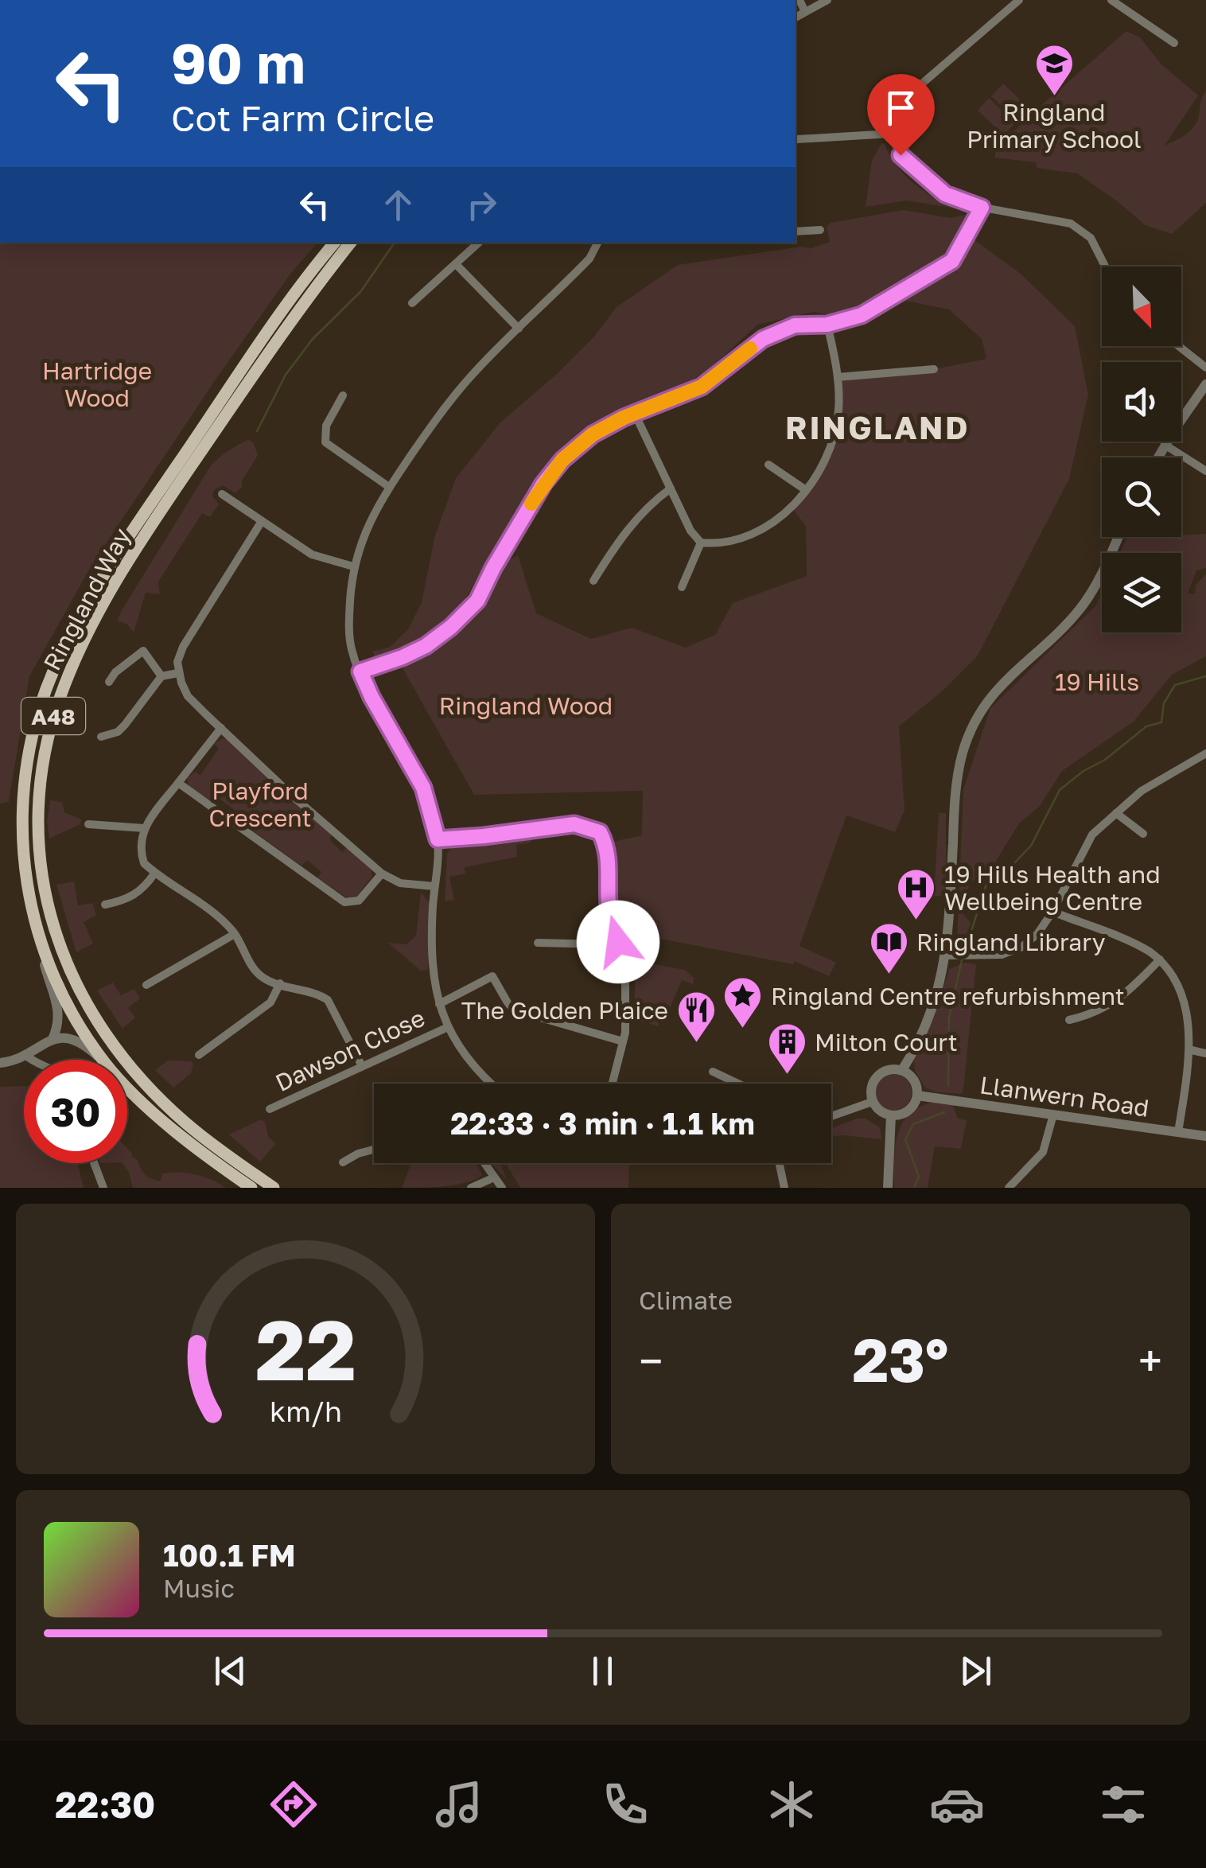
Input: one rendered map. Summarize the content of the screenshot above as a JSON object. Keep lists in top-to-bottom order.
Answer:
{
  "streets": {
    "main road": ["Ringland Way", "A48"],
    "street": ["Dawson Close", "Llanwern Road"]
  },
  "districts": ["RINGLAND"],
  "parks": [
    "Hartridge Wood",
    "19 Hills",
    "Ringland Wood",
    "Playford Crescent"
  ],
  "places": {
    "school or university": ["Ringland Primary School"],
    "hospital": ["19 Hills Health and Wellbeing Centre"],
    "library": ["Ringland Library"],
    "place": ["Ringland Centre refurbishment"],
    "restaurant": ["The Golden Plaice"],
    "building": ["Milton Court"]
  },
  "north": "bottom right",
  "page": {
    "turn": ["90 m", "Cot Farm Circle"],
    "limit": "30",
    "trip": "22:33 · 3 min · 1.1 km",
    "tile": "Climate",
    "heat": ["−", "23°", "+"],
    "song": ["100.1 FM", "Music"],
    "tabs": "22:30",
    "gauge": ["22", "km/h"]
  }
}
